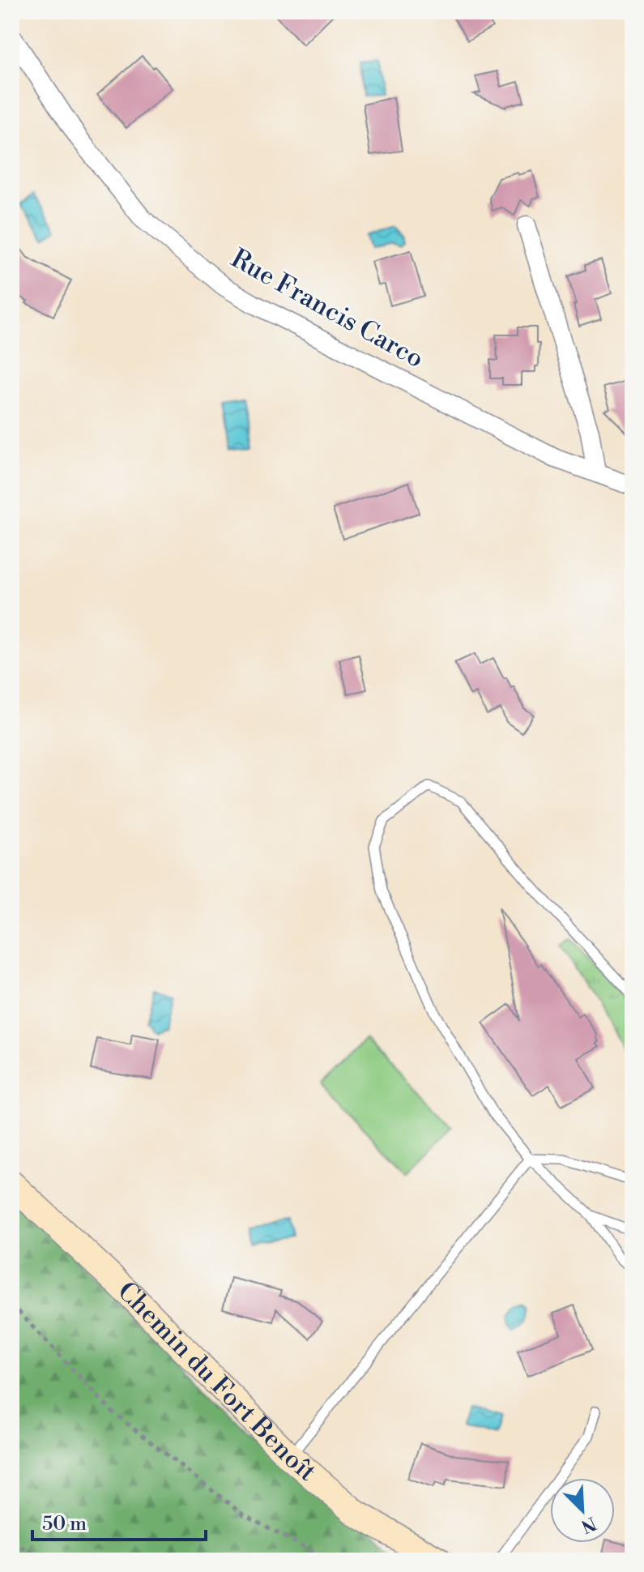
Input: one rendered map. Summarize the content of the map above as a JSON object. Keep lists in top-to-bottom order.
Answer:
{
  "streets": {
    "street": ["Rue Francis Carco", "Chemin du Fort Benoît"]
  },
  "scale_bar": "50 m",
  "north": "bottom right"
}
